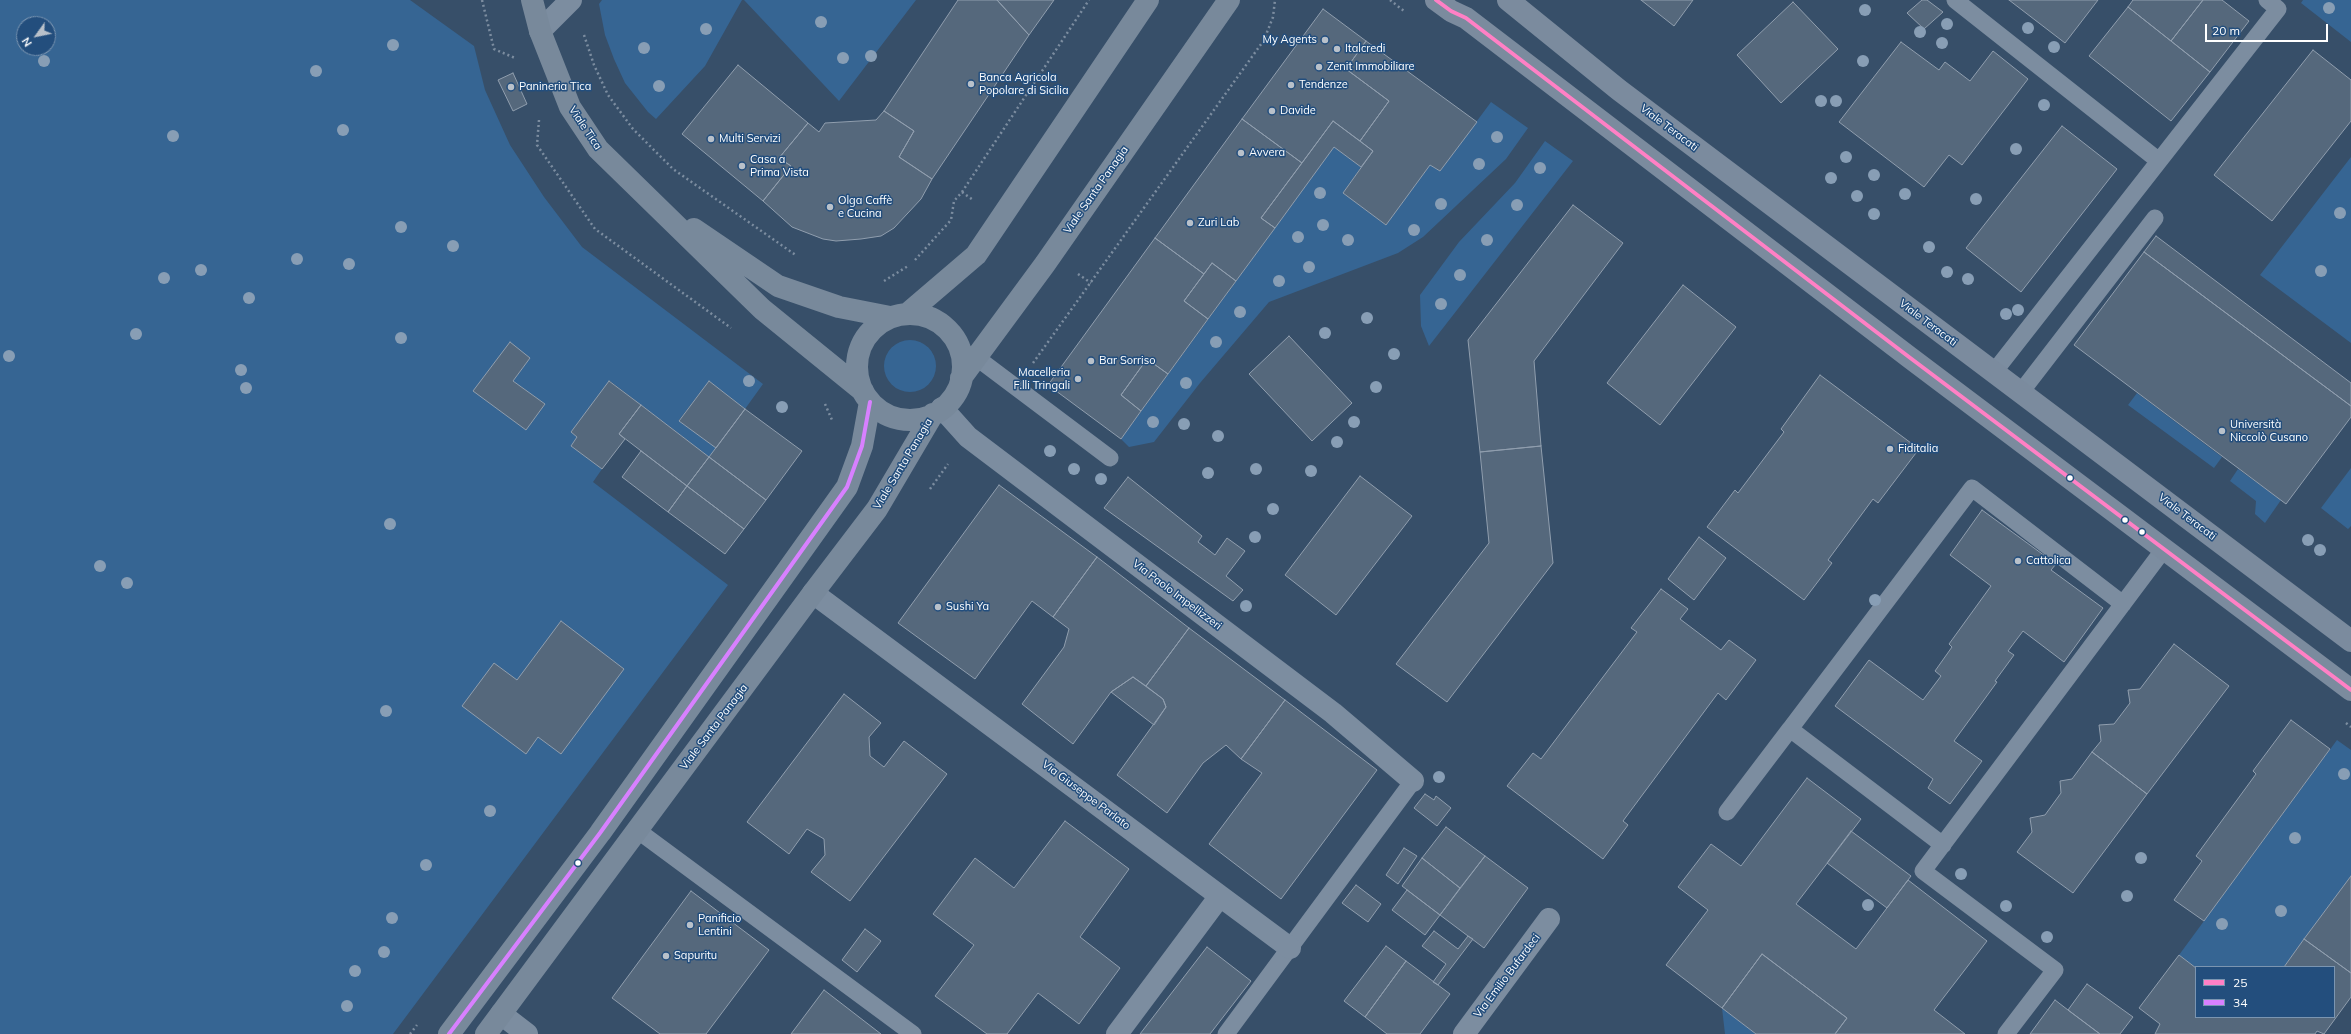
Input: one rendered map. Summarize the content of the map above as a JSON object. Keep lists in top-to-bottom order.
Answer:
{
  "streets": {
    "main road": ["Viale Tica", "Viale Teracati", "Viale Santa Panagia"],
    "street": ["Via Paolo Impellizzeri", "Via Giuseppe Parlato", "Via Emilio Bufardeci"]
  },
  "crossings": [
    ["Viale Santa Panagia", "Via Paolo Impellizzeri"],
    ["Viale Santa Panagia", "Via Giuseppe Parlato"]
  ],
  "places": [
    "My Agents",
    "Italcredi",
    "Zenit Immobiliare",
    "Banca Agricola Popolare di Sicilia",
    "Tendenze",
    "Panineria Tica",
    "Davide",
    "Multi Servizi",
    "Avvera",
    "Casa a Prima Vista",
    "Olga Caffè e Cucina",
    "Zuri Lab",
    "Bar Sorriso",
    "Macelleria F.lli Tringali",
    "Università Niccolò Cusano",
    "Fiditalia",
    "Cattolica",
    "Sushi Ya",
    "Panificio Lentini",
    "Sapuritu"
  ],
  "lines": ["transit line 25", "transit line 34"],
  "legend": ["25", "34"],
  "scale_bar": "20 m",
  "north": "bottom left"
}
